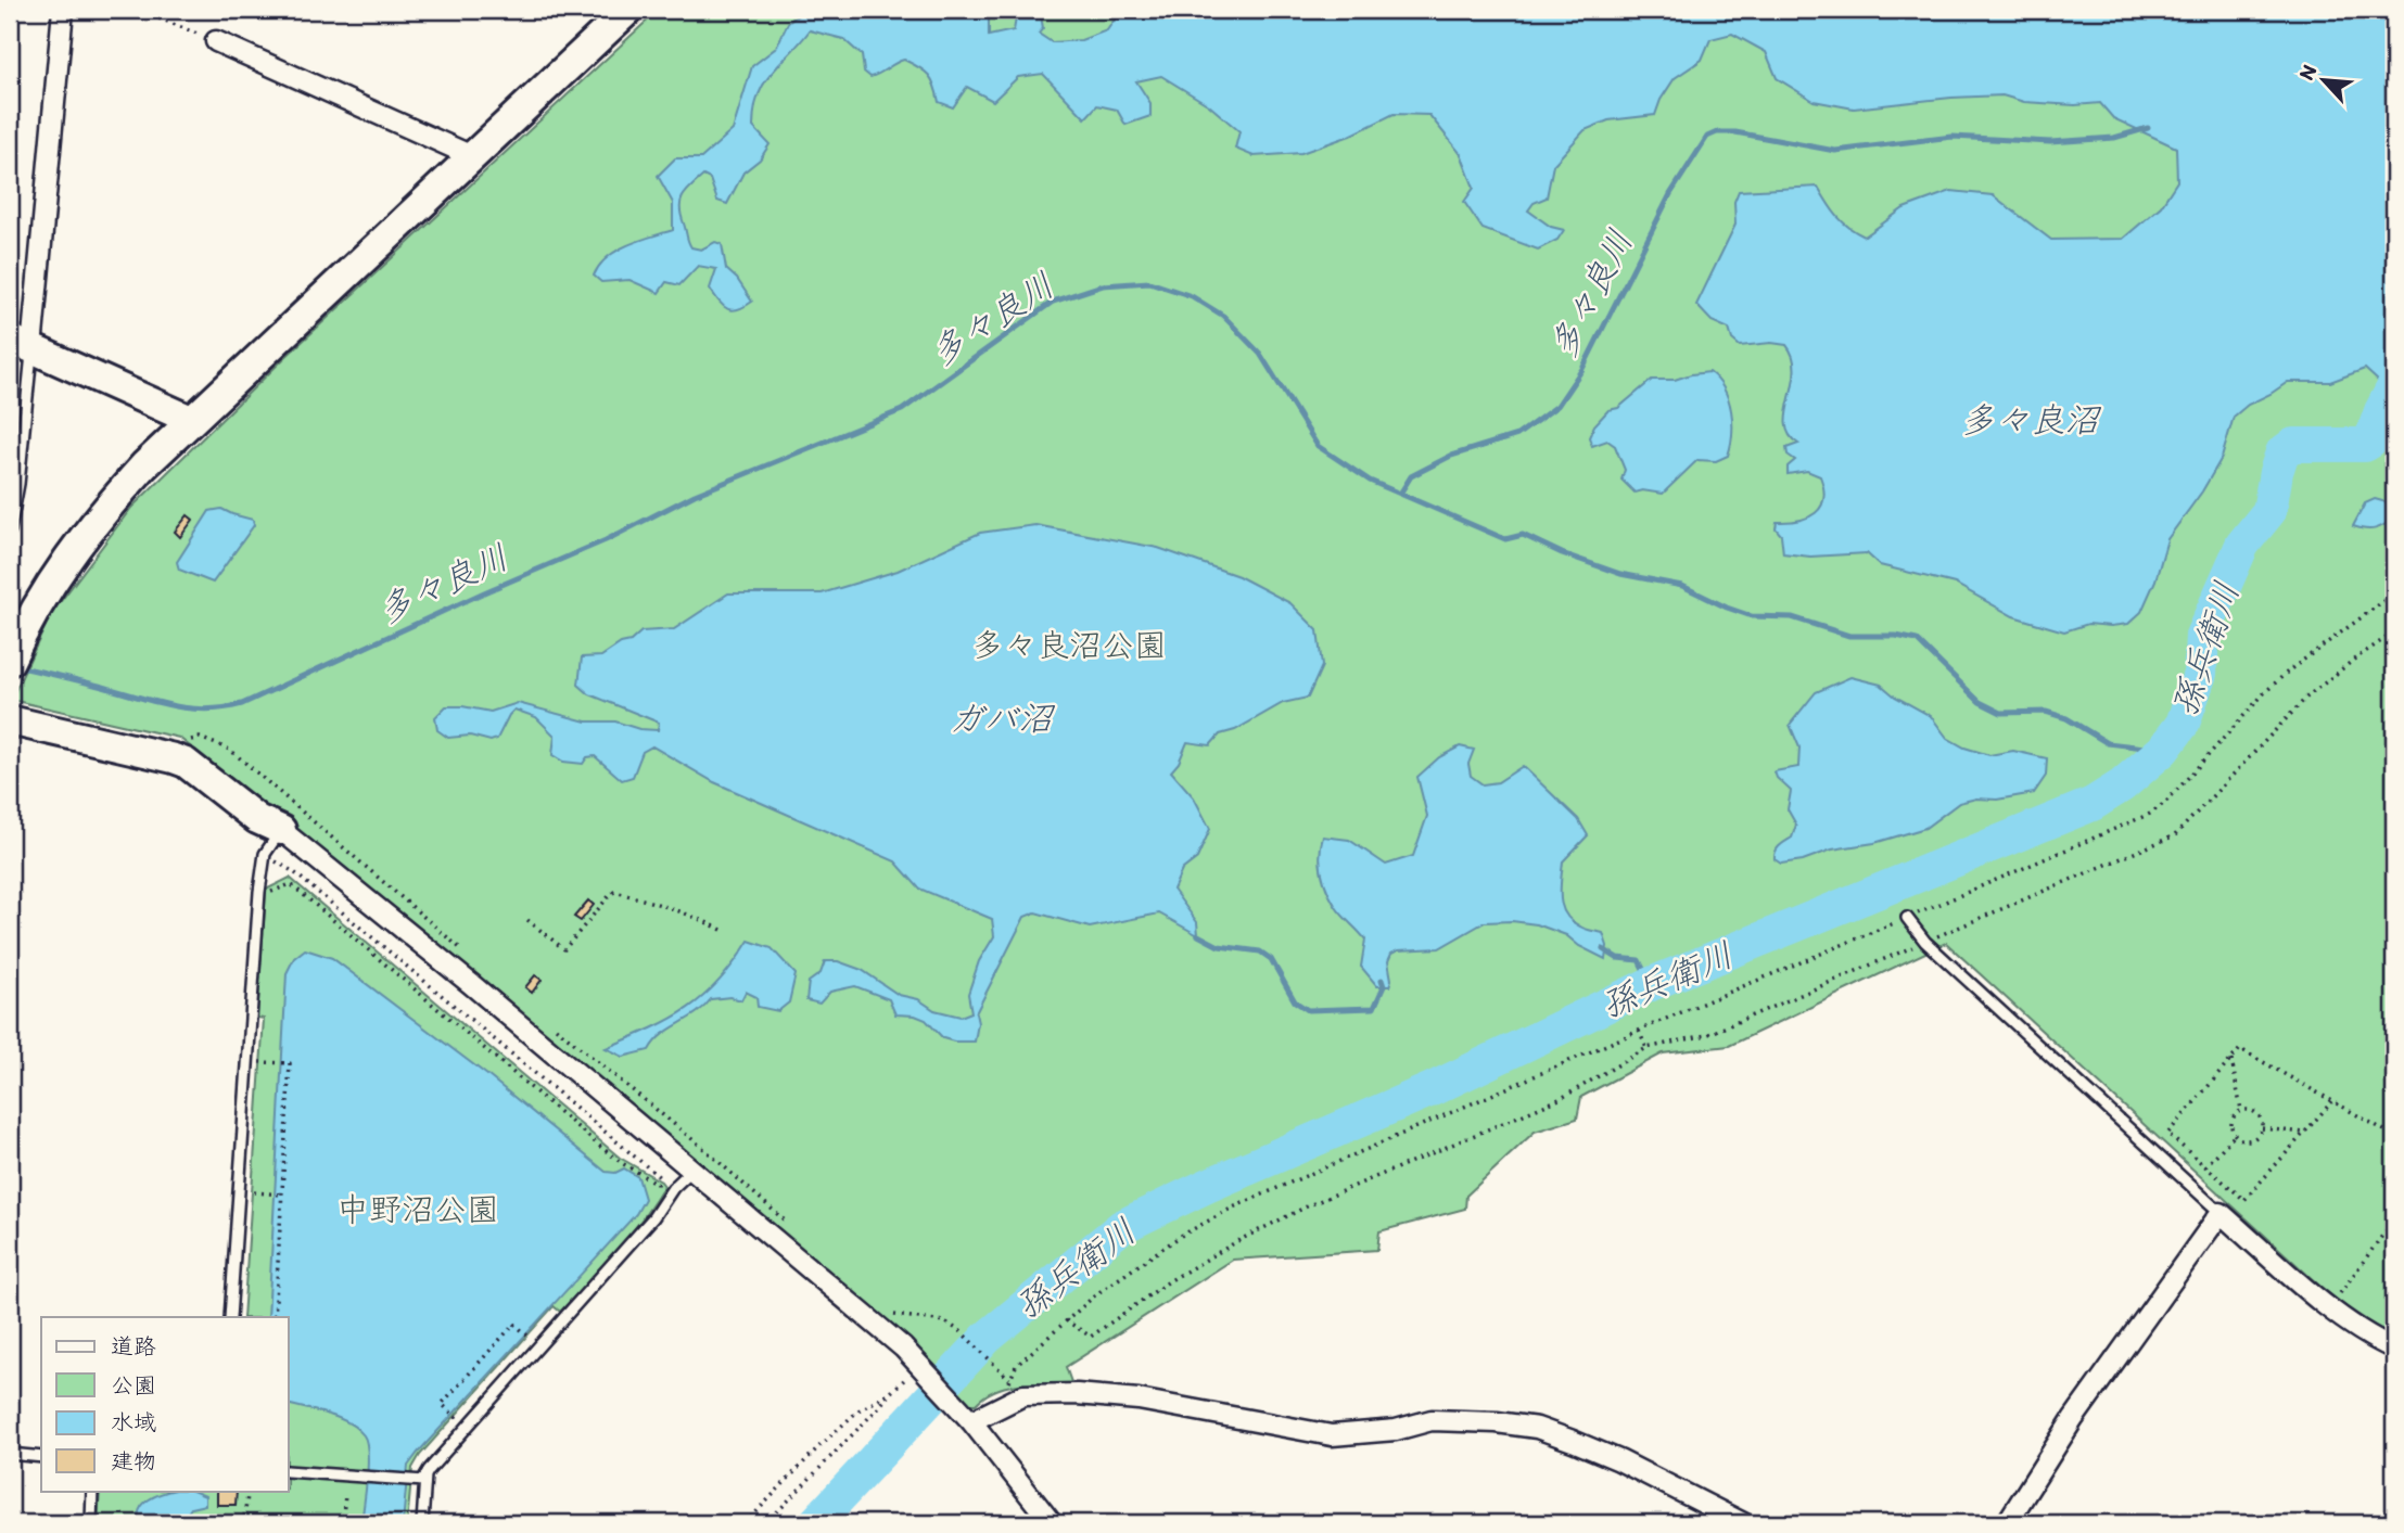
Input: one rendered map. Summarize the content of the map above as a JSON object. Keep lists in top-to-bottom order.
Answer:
{
  "water": [
    "多々良川",
    "多々良沼",
    "孫兵衛川",
    "ガバ沼"
  ],
  "parks": ["多々良沼公園", "中野沼公園"],
  "legend": [
    "道路",
    "公園",
    "水域",
    "建物"
  ],
  "north": "top left"
}
